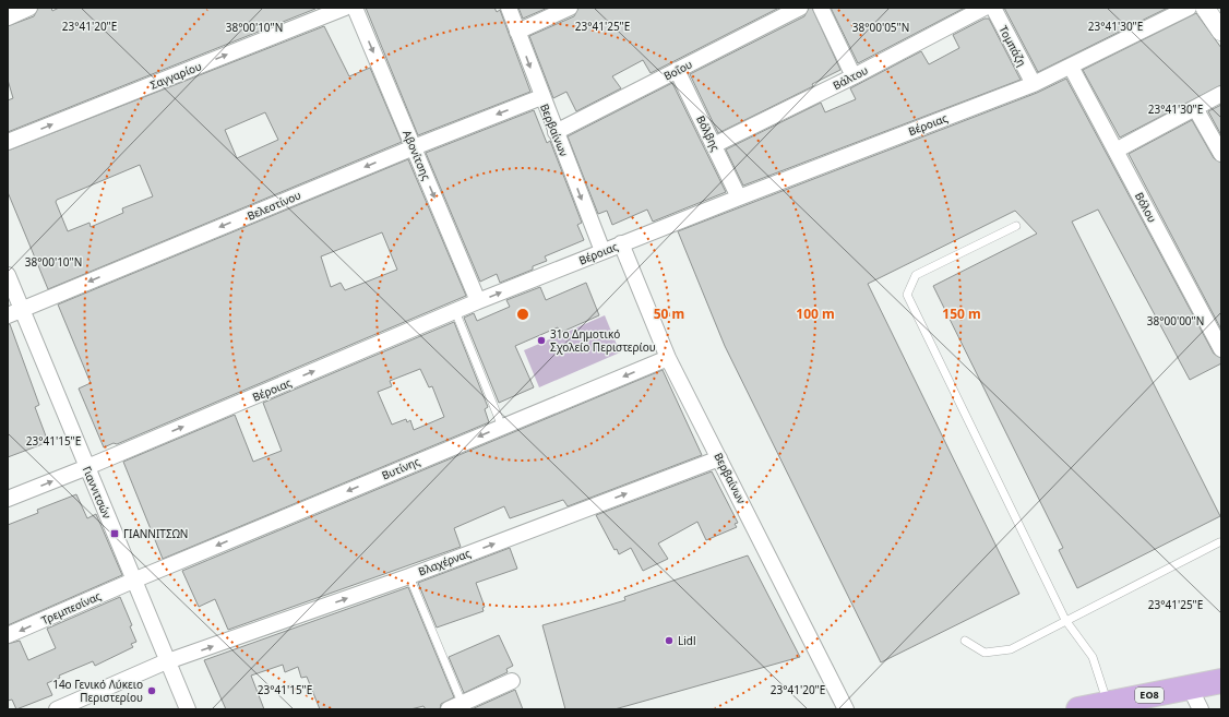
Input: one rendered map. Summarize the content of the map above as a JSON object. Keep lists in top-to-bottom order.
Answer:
{
  "streets": {
    "highway": ["ΕΟ8"],
    "street": [
      "Τομπάζη",
      "Βοΐου",
      "Σαγγαρίου",
      "Βάλτου",
      "Βέροιας",
      "Βερβαίνων",
      "Βόλβης",
      "Αβονίτσης",
      "Βελεστίνου",
      "Βόλου",
      "Βυτίνης",
      "Γιαννιτσών",
      "Βλαχέρνας",
      "Τρεμπεσίνας"
    ]
  },
  "crossings": [
    ["Τομπάζη", "Βέροιας"],
    ["Βοΐου", "Βερβαίνων"],
    ["Βοΐου", "Βόλβης"],
    ["Βάλτου", "Βόλβης"],
    ["Βέροιας", "Βερβαίνων"],
    ["Βέροιας", "Βόλβης"],
    ["Βέροιας", "Αβονίτσης"],
    ["Βέροιας", "Βόλου"],
    ["Βέροιας", "Γιαννιτσών"],
    ["Βερβαίνων", "Βελεστίνου"],
    ["Βερβαίνων", "Βυτίνης"],
    ["Βερβαίνων", "Βλαχέρνας"],
    ["Αβονίτσης", "Βελεστίνου"],
    ["Βελεστίνου", "Γιαννιτσών"],
    ["Βυτίνης", "Γιαννιτσών"],
    ["Βυτίνης", "Τρεμπεσίνας"],
    ["Γιαννιτσών", "Βλαχέρνας"],
    ["Γιαννιτσών", "Τρεμπεσίνας"]
  ],
  "one_way": [
    "Σαγγαρίου",
    "Βέροιας",
    "Αβονίτσης",
    "Βελεστίνου",
    "Βυτίνης",
    "Βλαχέρνας",
    "Τρεμπεσίνας"
  ],
  "places": {
    "other": ["31ο Δημοτικό Σχολείο Περιστερίου", "Lidl", "14ο Γενικό Λύκειο Περιστερίου"],
    "transit": ["ΓΙΑΝΝΙΤΣΩΝ"]
  },
  "coordinates": [
    "23°41'20\"E",
    "23°41'25\"E",
    "23°41'30\"E",
    "38°00'10\"N",
    "38°00'05\"N",
    "38°00'00\"N",
    "23°41'15\"E"
  ],
  "rings": ["50 m", "100 m", "150 m"]
}
